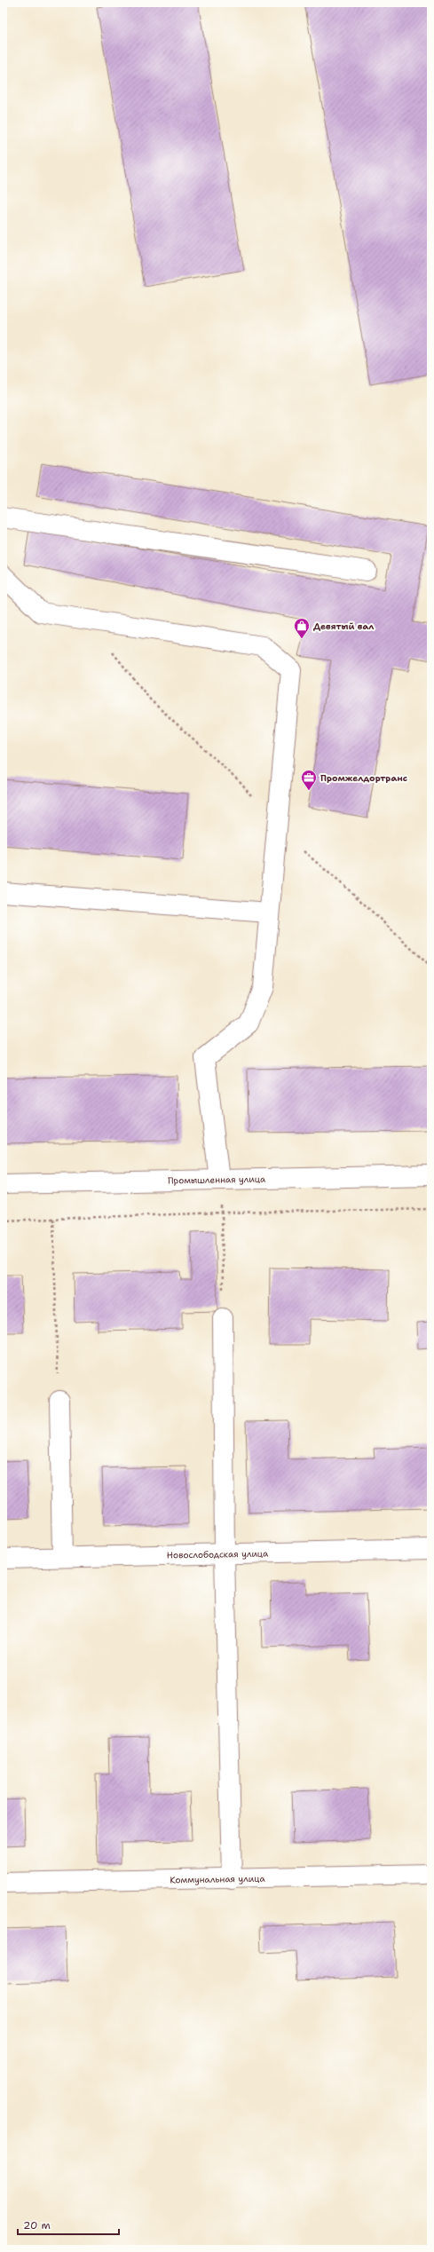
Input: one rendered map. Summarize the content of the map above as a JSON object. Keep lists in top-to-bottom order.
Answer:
{
  "streets": {
    "street": ["Промышленная улица", "Новослободская улица", "Коммунальная улица"]
  },
  "places": {
    "shop": ["Девятый вал"],
    "office": ["Промжелдортранс"]
  },
  "scale_bar": "20 m"
}
